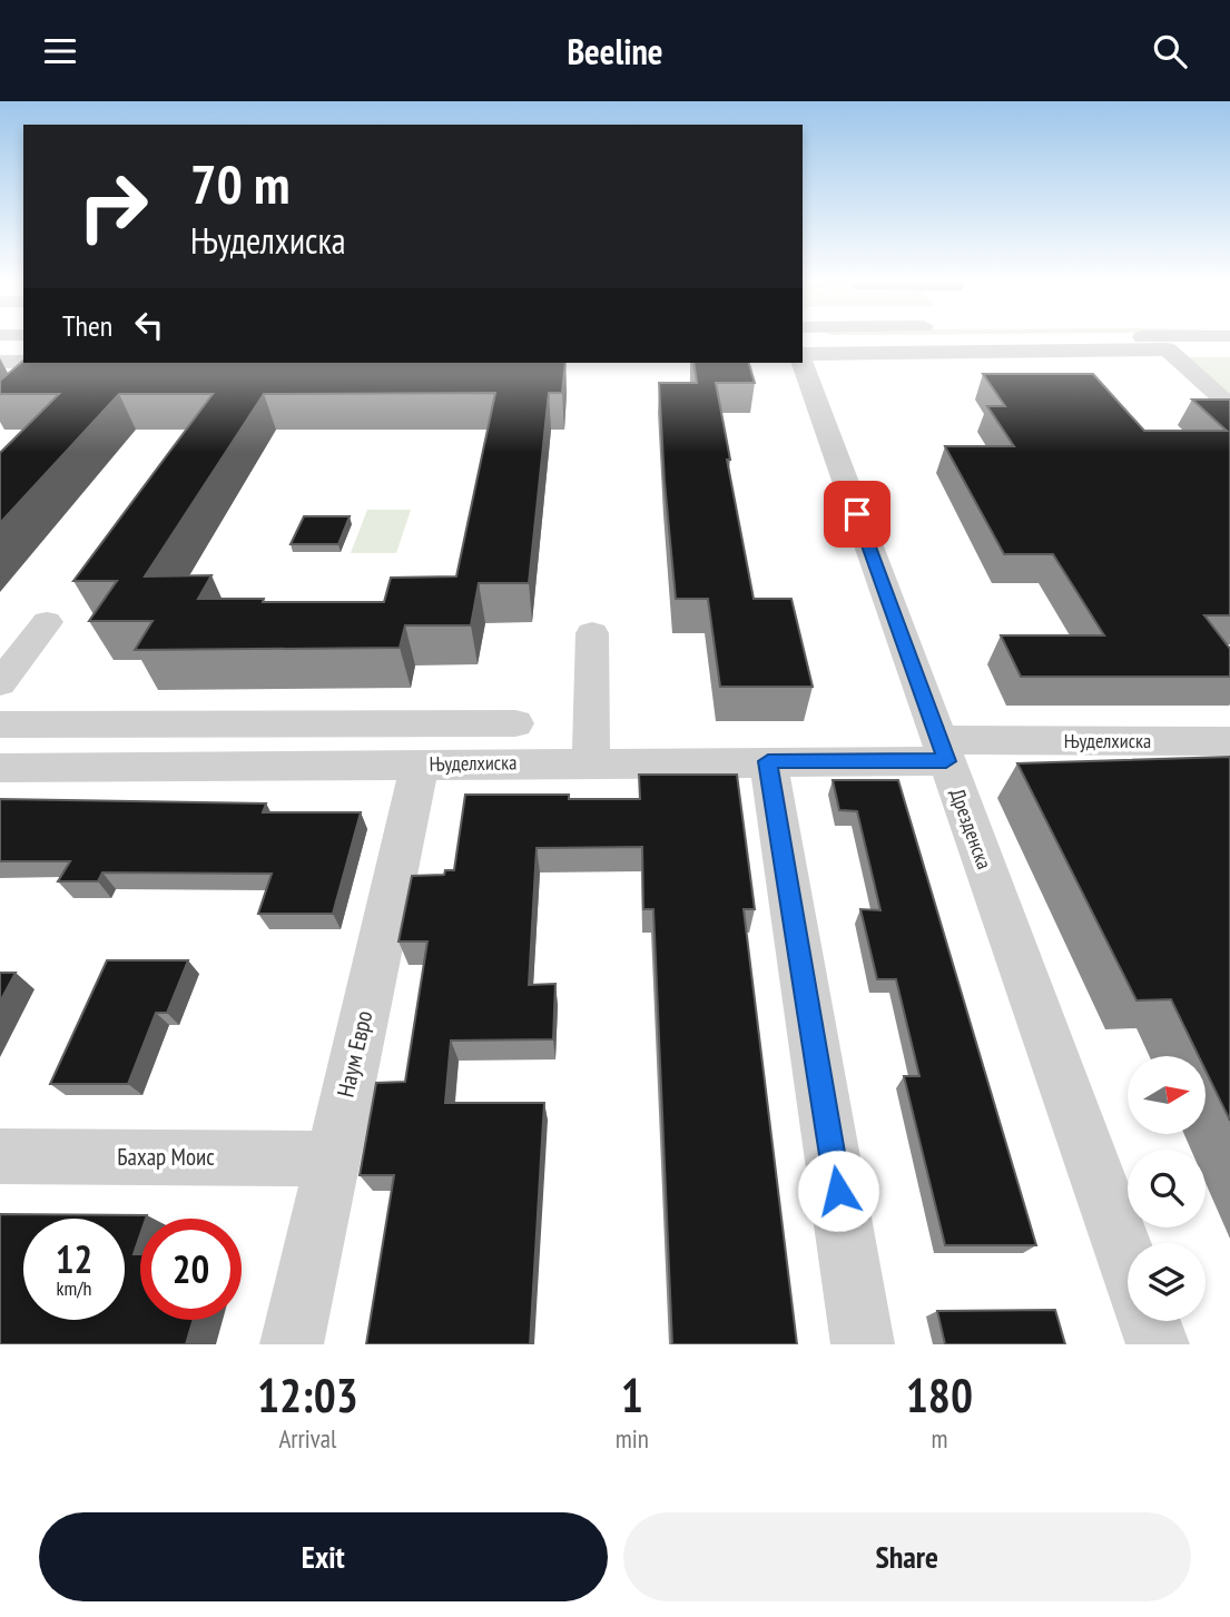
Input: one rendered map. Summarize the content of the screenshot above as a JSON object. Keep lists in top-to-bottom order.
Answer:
{
  "streets": {
    "street": [
      "Њуделхиска",
      "Дрезденска",
      "Наум Евро",
      "Бахар Моис"
    ]
  },
  "crossings": [
    ["Њуделхиска", "Дрезденска"],
    ["Њуделхиска", "Наум Евро"],
    ["Наум Евро", "Бахар Моис"]
  ],
  "north": "right",
  "page": {
    "header": "Beeline",
    "turn": ["70 m", "Њуделхиска"],
    "then": "Then",
    "speed": "12 km/h",
    "limit": "20",
    "eta": [
      "12:03",
      "Arrival",
      "1",
      "min",
      "180",
      "m"
    ],
    "buttons": ["Exit", "Share"]
  }
}
